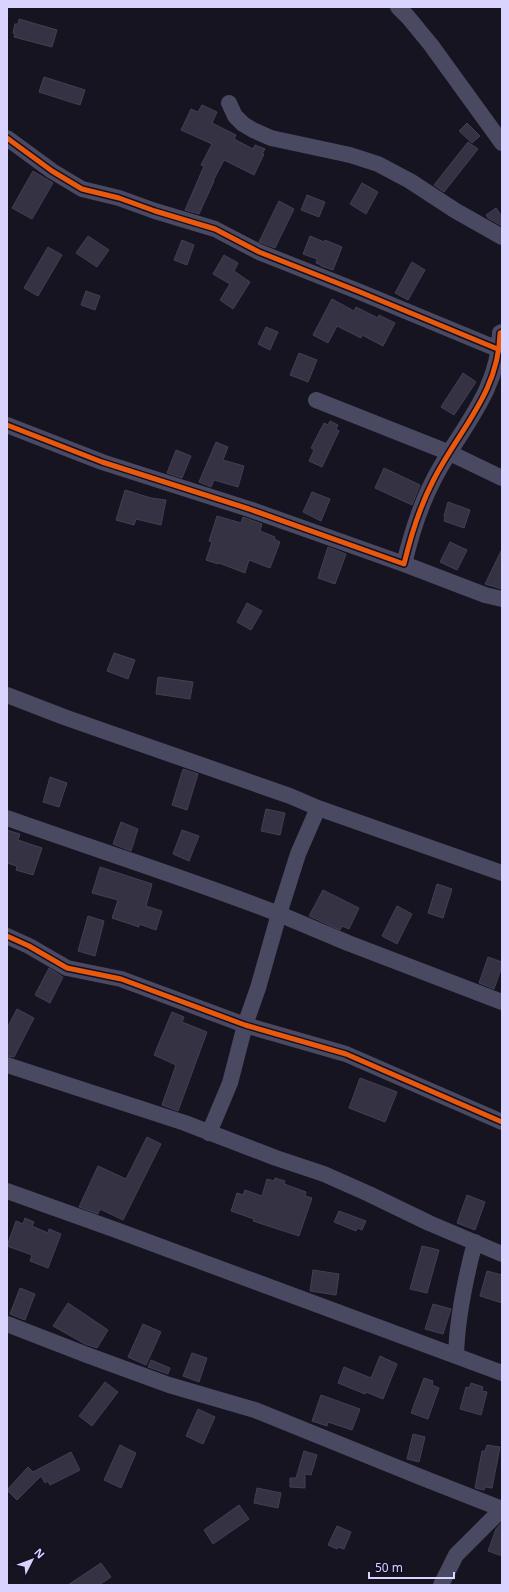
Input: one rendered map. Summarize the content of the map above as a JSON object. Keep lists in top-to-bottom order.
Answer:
{
  "scale_bar": "50 m",
  "north": "top right"
}
